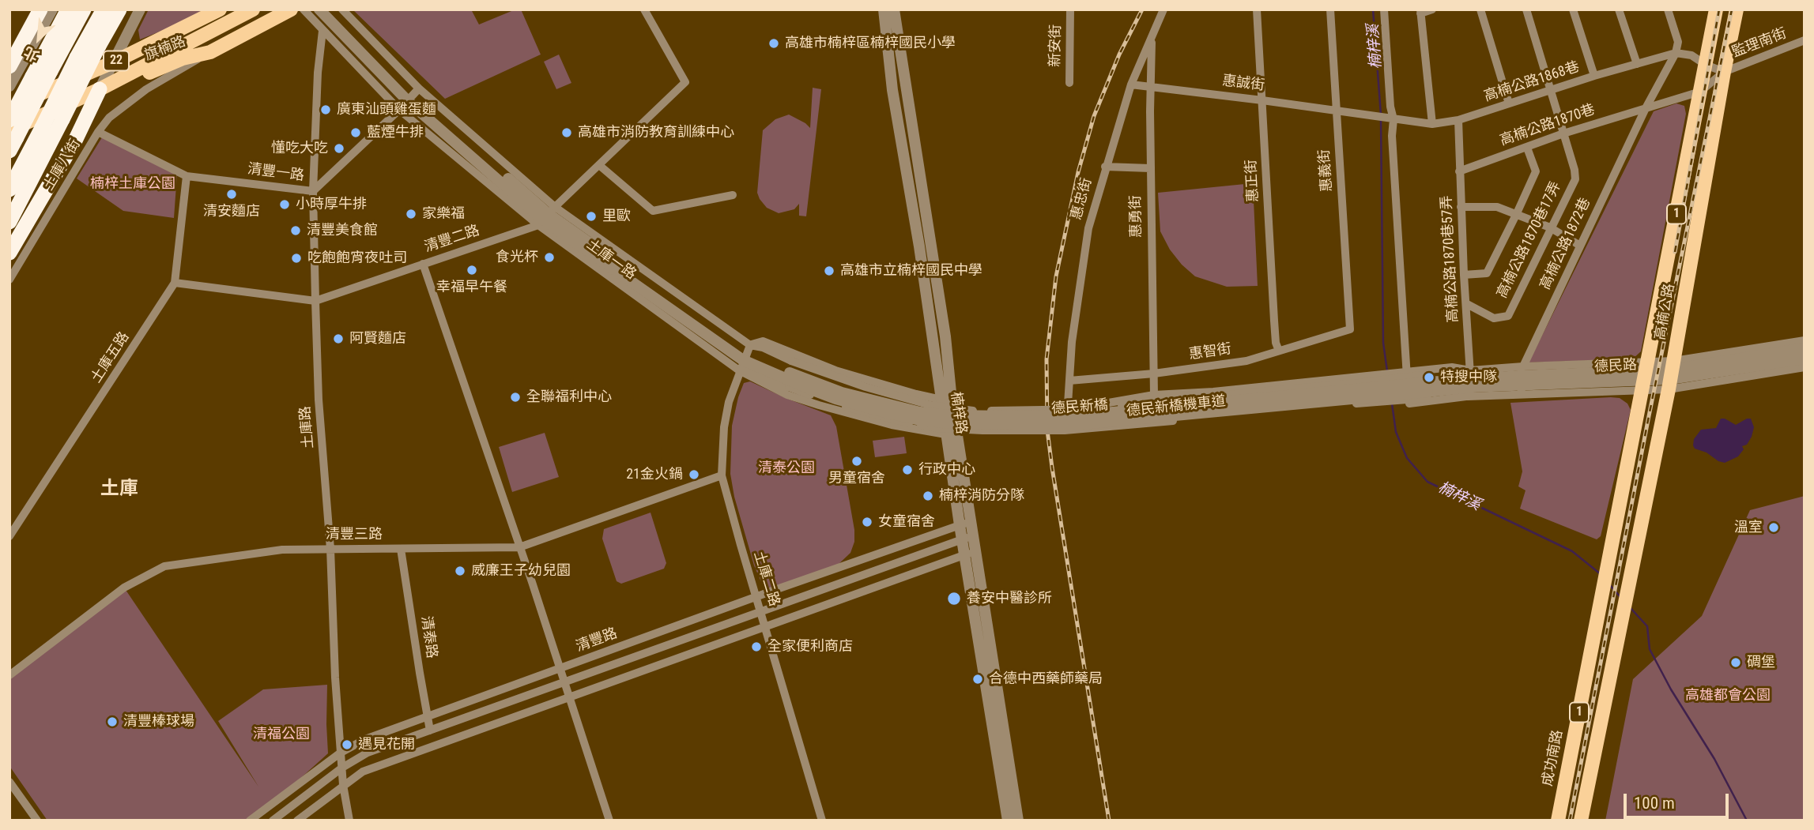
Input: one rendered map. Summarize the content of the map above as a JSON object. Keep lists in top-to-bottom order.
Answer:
{
  "streets": {
    "main road": [
      "旗楠路",
      "22",
      "1",
      "高楠公路",
      "成功南路"
    ],
    "street": [
      "監理南街",
      "新安街",
      "高楠公路1868巷",
      "惠誠街",
      "高楠公路1870巷",
      "土庫八街",
      "惠義街",
      "清豐一路",
      "惠正街",
      "惠忠街",
      "惠勇街",
      "清豐二路",
      "高楠公路1870巷17弄",
      "高楠公路1872巷",
      "高楠公路1870巷57弄",
      "土庫一路",
      "惠智街",
      "土庫五路",
      "德民路",
      "德民新橋機車道",
      "德民新橋",
      "楠梓路",
      "土庫路",
      "清豐三路",
      "土庫二路",
      "清泰路",
      "清豐路"
    ]
  },
  "crossings": [
    ["監理南街", "高楠公路1870巷"],
    ["監理南街", "高楠公路"],
    ["旗楠路", "土庫八街"],
    ["高楠公路1868巷", "惠誠街"],
    ["高楠公路1868巷", "高楠公路1870巷17弄"],
    ["高楠公路1868巷", "高楠公路1872巷"],
    ["高楠公路1868巷", "高楠公路1870巷57弄"],
    ["惠誠街", "惠義街"],
    ["惠誠街", "惠正街"],
    ["惠誠街", "惠忠街"],
    ["惠誠街", "惠勇街"],
    ["高楠公路1870巷", "高楠公路1870巷17弄"],
    ["高楠公路1870巷", "高楠公路1872巷"],
    ["高楠公路1870巷", "高楠公路1870巷57弄"],
    ["高楠公路1870巷", "高楠公路"],
    ["土庫八街", "清豐一路"],
    ["惠義街", "惠智街"],
    ["清豐一路", "土庫一路"],
    ["清豐一路", "土庫五路"],
    ["清豐一路", "土庫路"],
    ["惠正街", "惠智街"],
    ["惠忠街", "惠勇街"],
    ["惠忠街", "惠智街"],
    ["惠勇街", "惠智街"],
    ["清豐二路", "土庫一路"],
    ["清豐二路", "土庫五路"],
    ["清豐二路", "土庫路"],
    ["高楠公路1870巷17弄", "高楠公路1870巷57弄"],
    ["高楠公路1872巷", "德民路"],
    ["高楠公路1870巷57弄", "德民路"],
    ["土庫一路", "德民新橋機車道"],
    ["土庫一路", "德民新橋"],
    ["土庫一路", "楠梓路"],
    ["土庫一路", "土庫路"],
    ["土庫一路", "土庫二路"],
    ["高楠公路", "德民路"],
    ["高楠公路", "成功南路"],
    ["德民路", "德民新橋機車道"],
    ["德民路", "德民新橋"],
    ["德民新橋機車道", "德民新橋"],
    ["德民新橋機車道", "土庫二路"],
    ["德民新橋", "土庫二路"],
    ["楠梓路", "清豐路"],
    ["土庫路", "清豐三路"],
    ["土庫路", "清豐路"],
    ["清豐三路", "土庫二路"],
    ["清豐三路", "清泰路"],
    ["土庫二路", "清豐路"],
    ["清泰路", "清豐路"]
  ],
  "districts": ["土庫"],
  "water": ["楠梓溪"],
  "parks": [
    "楠梓土庫公園",
    "清泰公園",
    "高雄都會公園",
    "清福公園"
  ],
  "places": [
    "高雄市楠梓區楠梓國民小學",
    "廣東汕頭雞蛋麵",
    "藍煙牛排",
    "高雄市消防教育訓練中心",
    "懂吃大吃",
    "清安麵店",
    "小時厚牛排",
    "家樂福",
    "里歐",
    "清豐美食館",
    "食光杯",
    "吃飽飽宵夜吐司",
    "幸福早午餐",
    "高雄市立楠梓國民中學",
    "阿賢麵店",
    "特搜中隊",
    "全聯福利中心",
    "男童宿舍",
    "行政中心",
    "21金火鍋",
    "楠梓消防分隊",
    "女童宿舍",
    "溫室",
    "威廉王子幼兒園",
    "養安中醫診所",
    "全家便利商店",
    "碉堡",
    "合德中西藥師藥局",
    "清豐棒球場",
    "遇見花開"
  ],
  "scale_bar": "100 m",
  "north": "bottom left"
}
